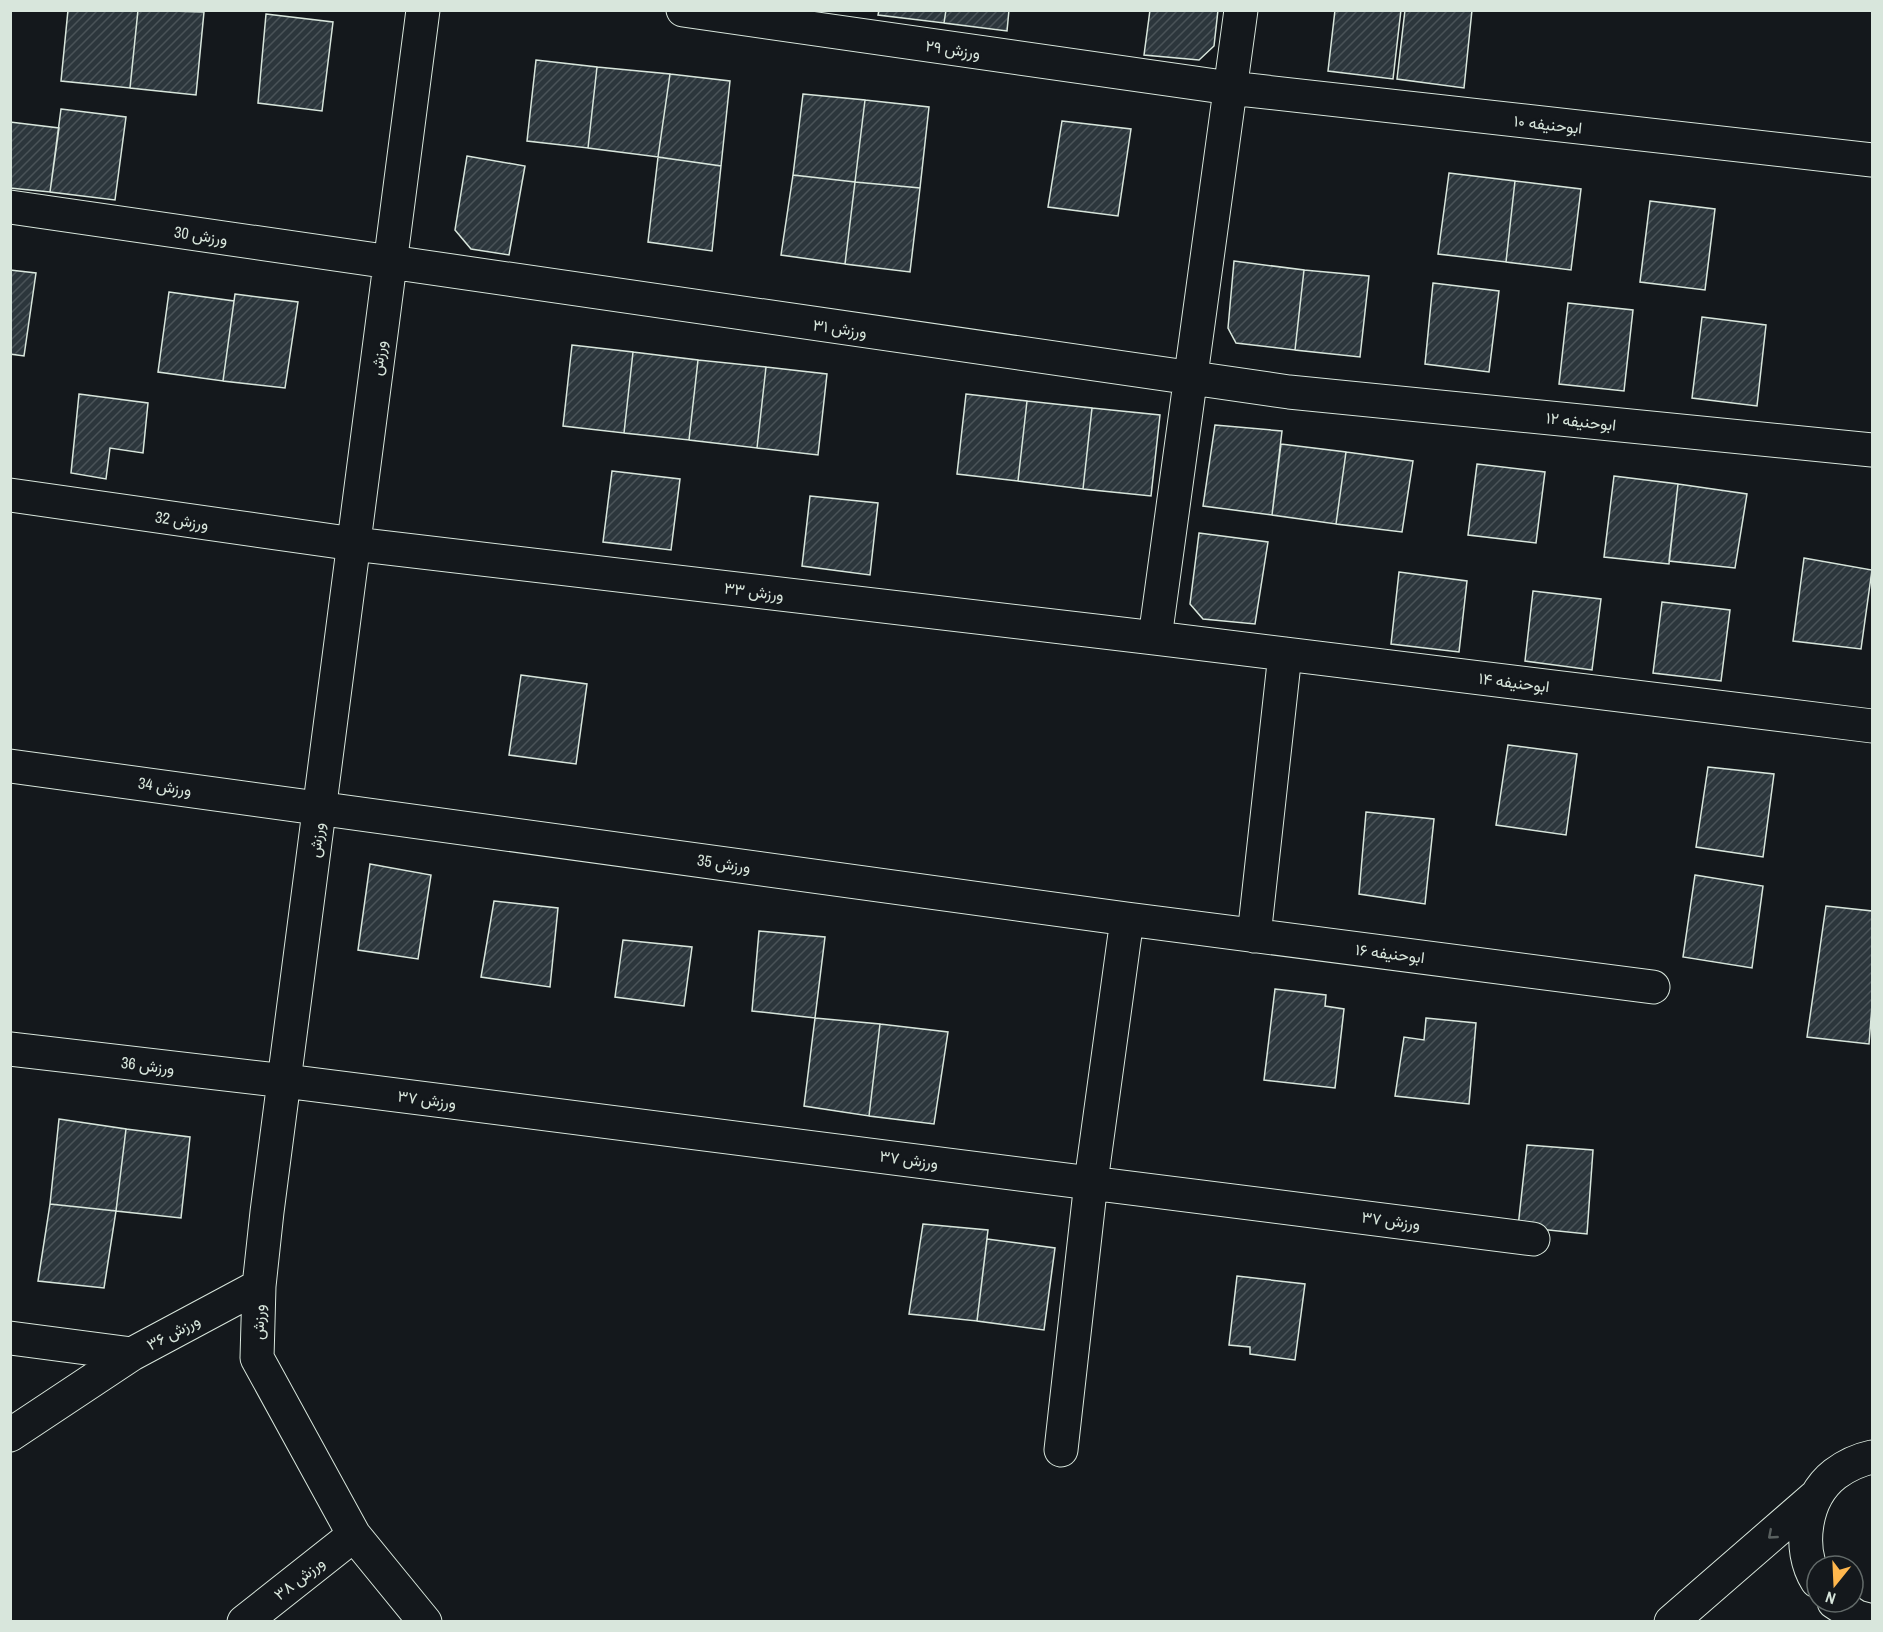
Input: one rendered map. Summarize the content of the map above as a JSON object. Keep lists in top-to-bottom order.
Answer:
{
  "streets": {
    "street": [
      "ورزش ۲۹",
      "ابوحنیفه ۱۰",
      "ورزش 30",
      "ورزش ۳۱",
      "ورزش",
      "ابوحنیفه ۱۲",
      "ورزش 32",
      "ورزش ۳۳",
      "ابوحنیفه ۱۴",
      "ورزش 34",
      "ورزش 35",
      "ابوحنیفه ۱۶",
      "ورزش 36",
      "ورزش ۳۷",
      "ورزش ۳۶",
      "ورزش ۳۸"
    ]
  },
  "crossings": [
    ["ورزش ۲۹", "ابوحنیفه ۱۰"],
    ["ورزش 30", "ورزش ۳۱"],
    ["ورزش 30", "ورزش"],
    ["ورزش ۳۱", "ورزش"],
    ["ورزش ۳۱", "ابوحنیفه ۱۲"],
    ["ورزش", "ورزش 32"],
    ["ورزش", "ورزش ۳۳"],
    ["ورزش", "ورزش 34"],
    ["ورزش", "ورزش 35"],
    ["ورزش", "ورزش 36"],
    ["ورزش", "ورزش ۳۷"],
    ["ورزش", "ورزش ۳۶"],
    ["ورزش", "ورزش ۳۸"],
    ["ورزش 32", "ورزش ۳۳"],
    ["ورزش ۳۳", "ابوحنیفه ۱۴"],
    ["ورزش 34", "ورزش 35"],
    ["ورزش 35", "ابوحنیفه ۱۶"],
    ["ورزش 36", "ورزش ۳۷"]
  ],
  "north": "bottom"
}
